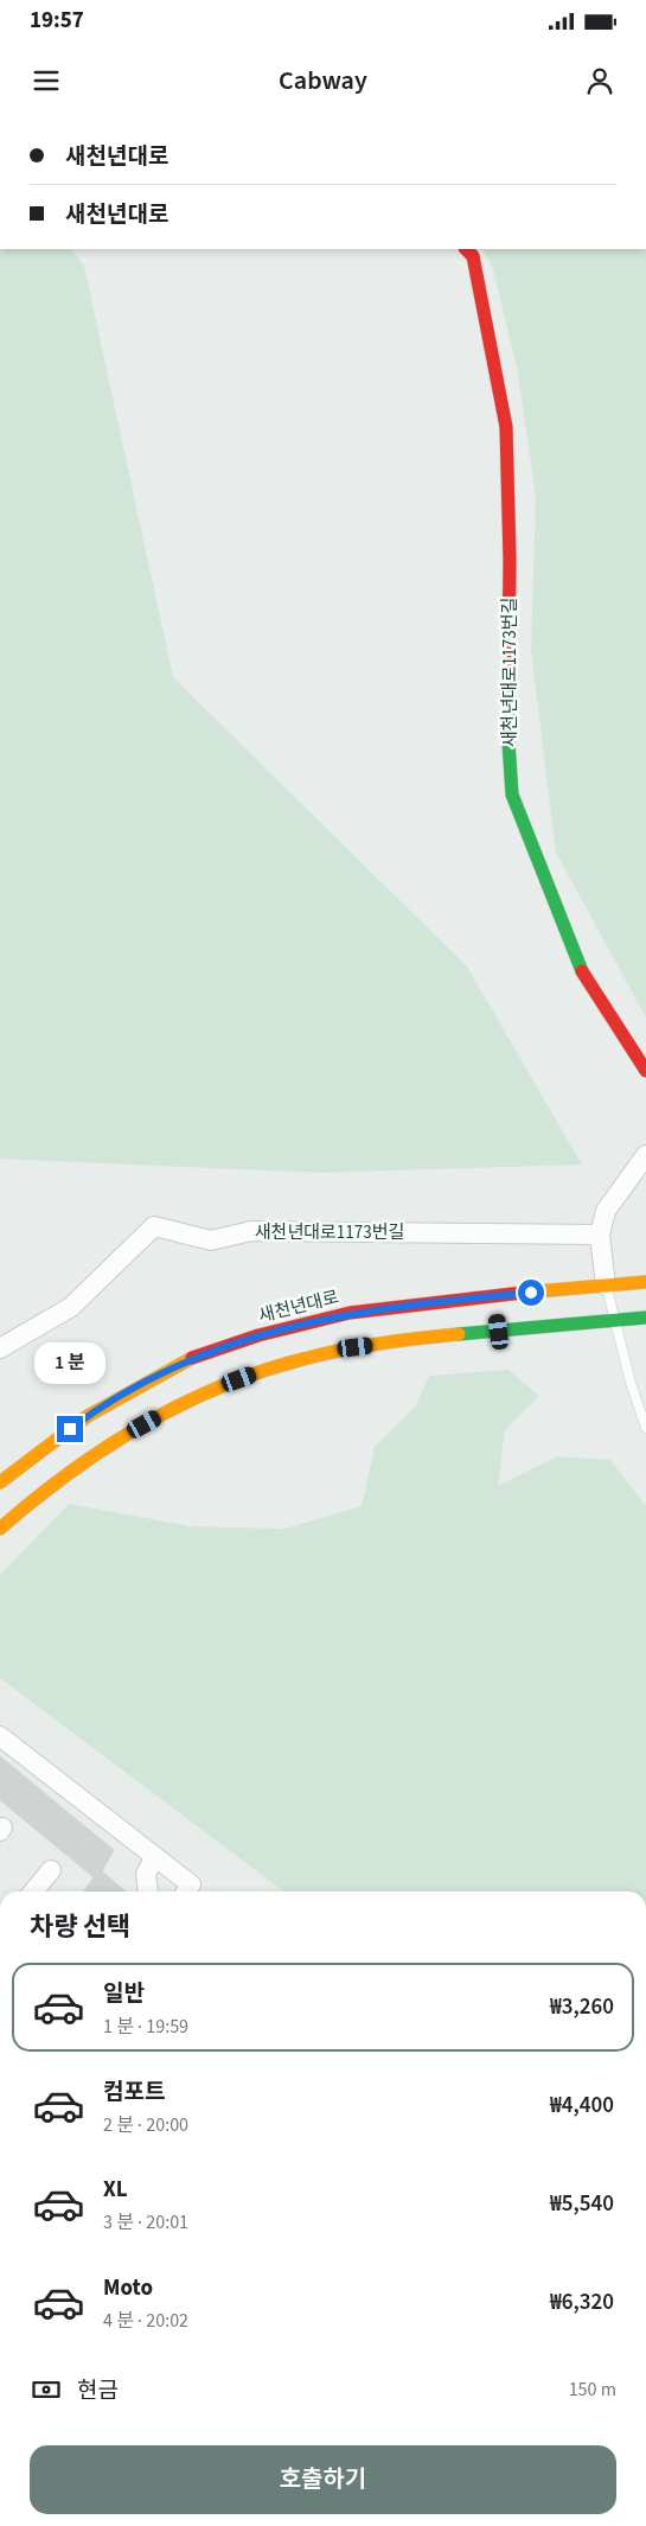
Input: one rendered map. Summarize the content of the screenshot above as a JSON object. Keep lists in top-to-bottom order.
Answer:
{
  "streets": {
    "main road": ["새천년대로1173번길", "새천년대로"]
  },
  "page": {
    "status": "19:57",
    "header": "Cabway",
    "banner": ["새천년대로", "새천년대로"],
    "bubble": "1 분",
    "heading": "차량 선택",
    "list": [
      {
        "name": "일반",
        "note": "1 분 · 19:59",
        "value": "₩3,260"
      },
      {
        "name": "컴포트",
        "note": "2 분 · 20:00",
        "value": "₩4,400"
      },
      {
        "name": "XL",
        "note": "3 분 · 20:01",
        "value": "₩5,540"
      },
      {
        "name": "Moto",
        "note": "4 분 · 20:02",
        "value": "₩6,320"
      }
    ],
    "pay": ["현금", "150 m"],
    "buttons": "호출하기"
  }
}
